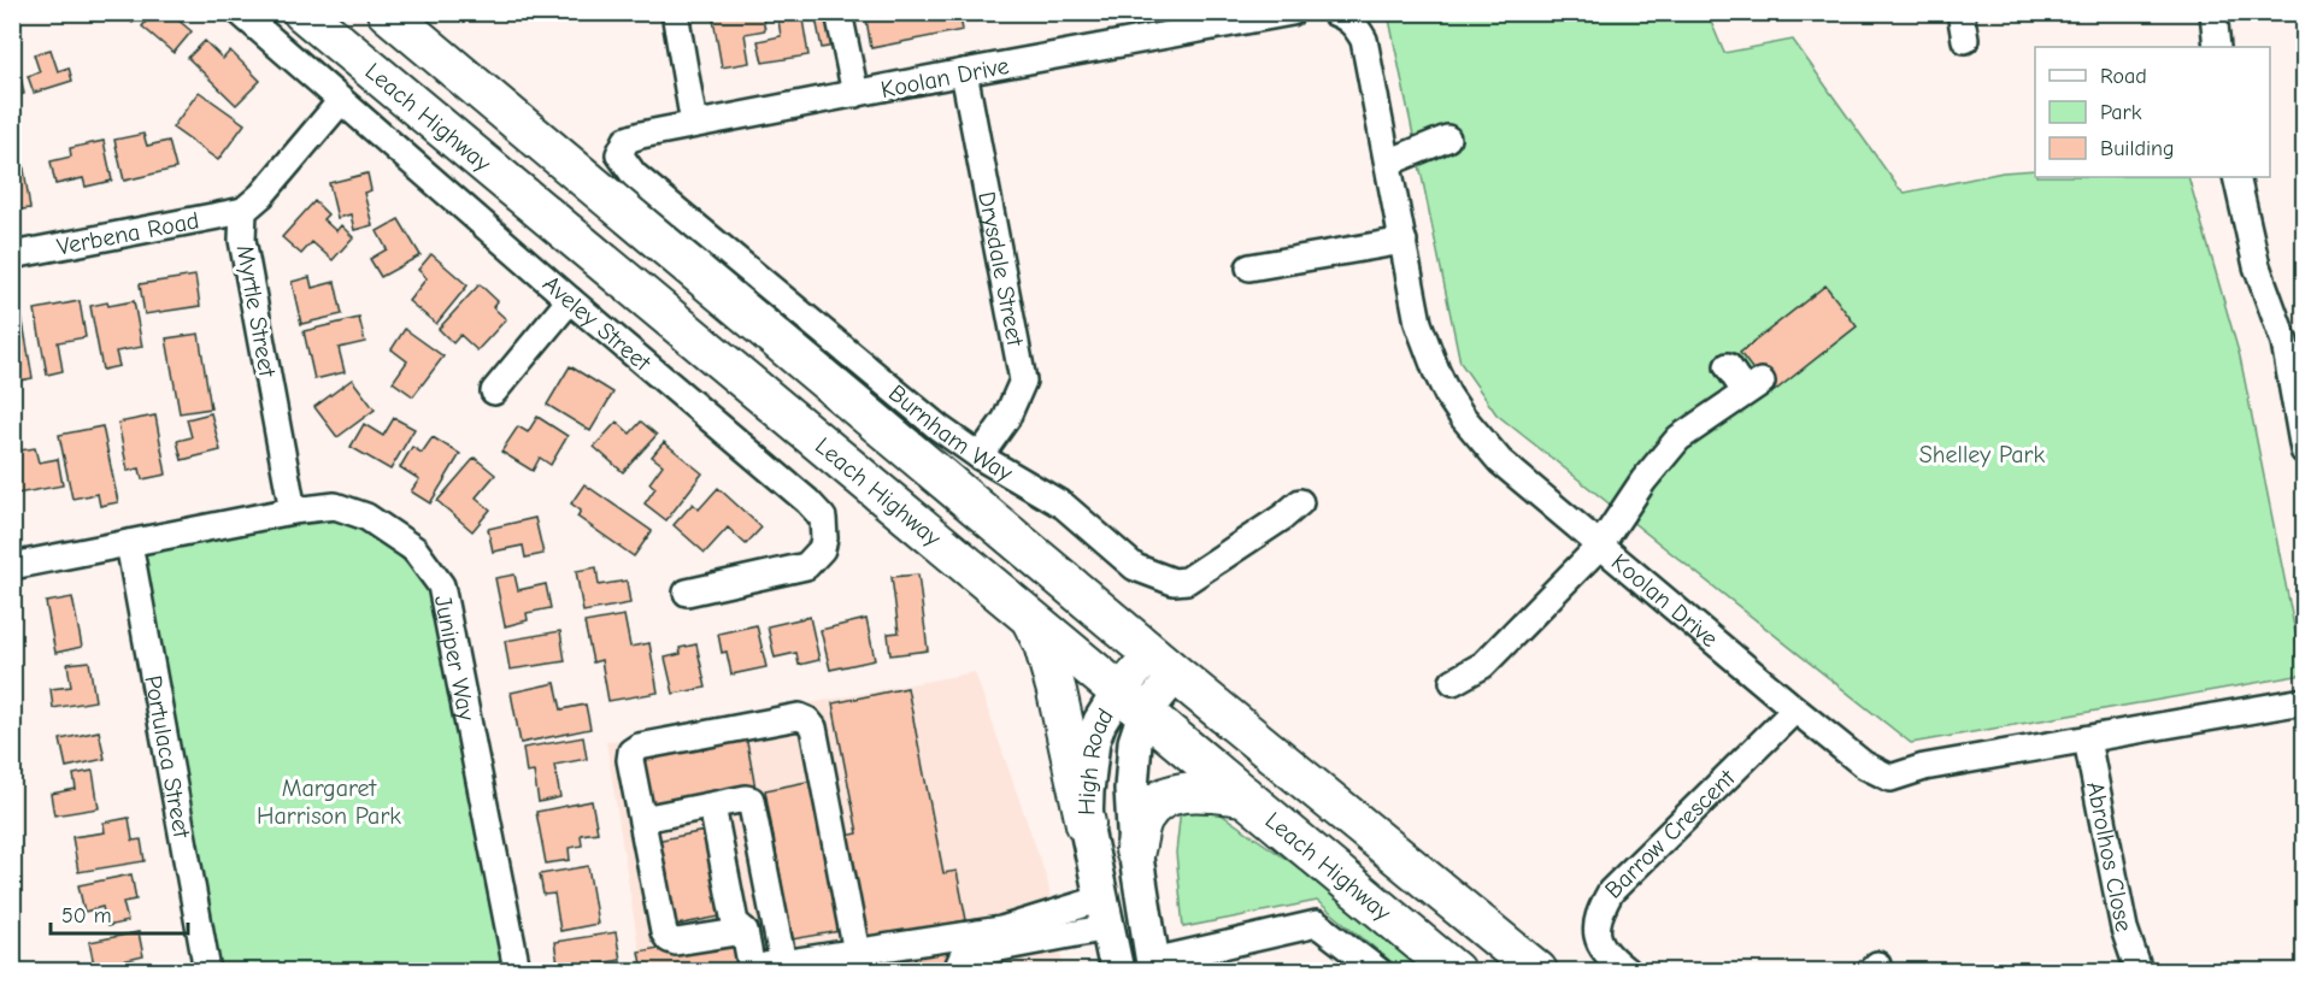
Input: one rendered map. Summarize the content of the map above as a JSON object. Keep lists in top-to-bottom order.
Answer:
{
  "streets": {
    "highway": ["Leach Highway"],
    "main road": ["High Road"],
    "street": [
      "Koolan Drive",
      "Verbena Road",
      "Drysdale Street",
      "Myrtle Street",
      "Aveley Street",
      "Burnham Way",
      "Juniper Way",
      "Portulaca Street",
      "Barrow Crescent",
      "Abrolhos Close"
    ]
  },
  "crossings": [
    ["Koolan Drive", "Drysdale Street"],
    ["Koolan Drive", "Burnham Way"],
    ["Koolan Drive", "Barrow Crescent"],
    ["Koolan Drive", "Abrolhos Close"],
    ["Leach Highway", "High Road"],
    ["Verbena Road", "Myrtle Street"],
    ["Drysdale Street", "Burnham Way"],
    ["Myrtle Street", "Aveley Street"],
    ["Myrtle Street", "Juniper Way"],
    ["Juniper Way", "Portulaca Street"]
  ],
  "parks": ["Shelley Park", "Margaret Harrison Park"],
  "legend": ["Road", "Park", "Building"],
  "scale_bar": "50 m"
}
